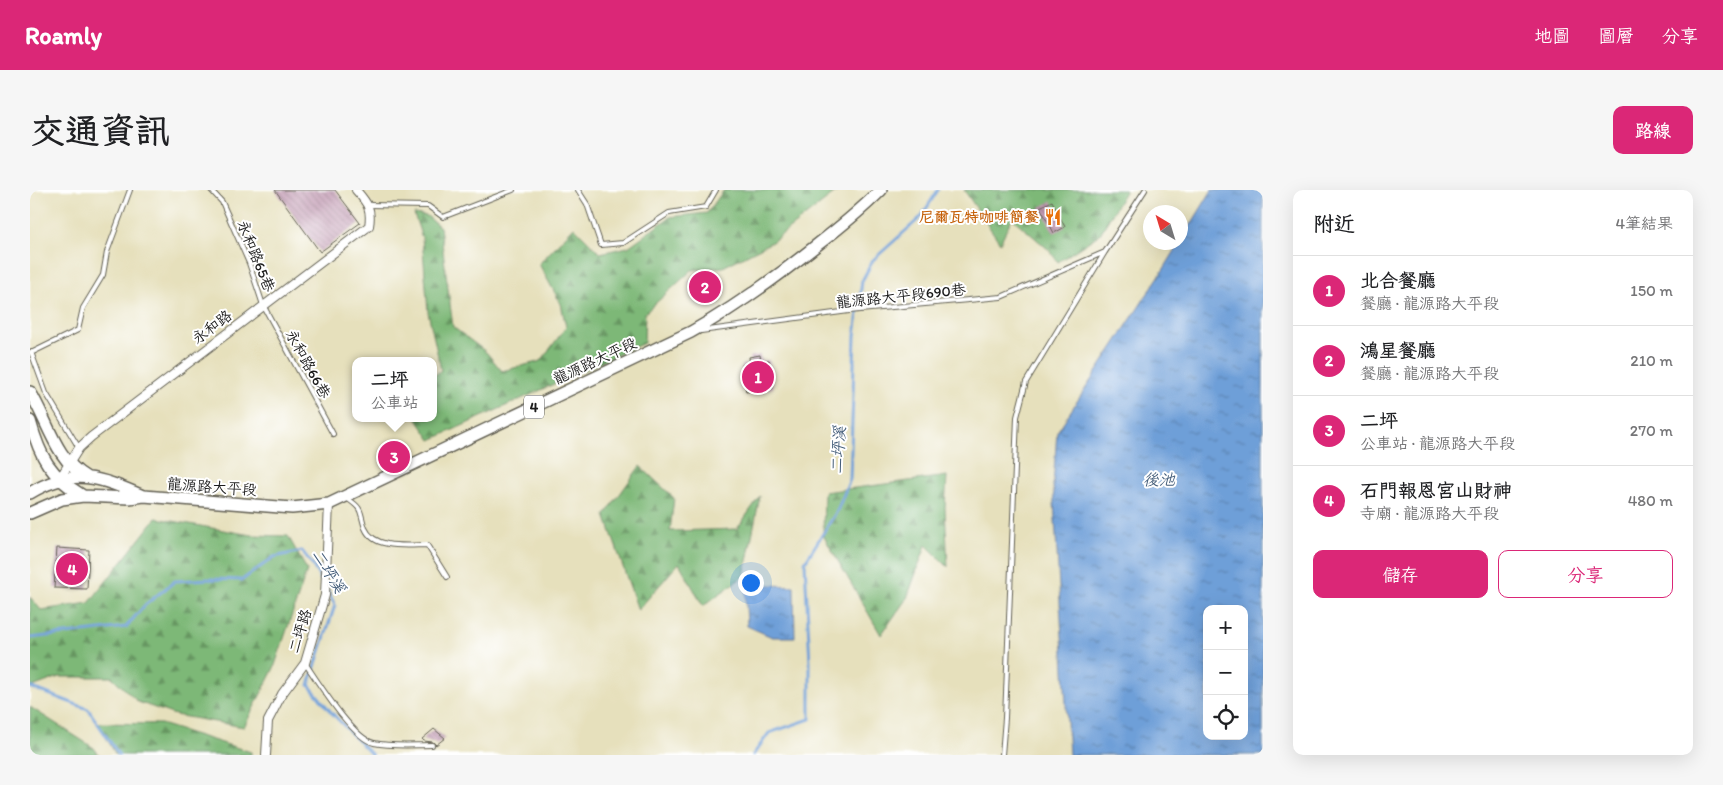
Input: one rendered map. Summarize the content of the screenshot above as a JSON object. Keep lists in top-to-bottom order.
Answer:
{
  "streets": {
    "main road": ["龍源路大平段", "4"],
    "street": ["永和路", "二坪路"],
    "lane": ["永和路65巷", "龍源路大平段690巷", "永和路66巷"]
  },
  "crossings": [
    ["永和路65巷", "永和路"],
    ["永和路65巷", "永和路66巷"],
    ["龍源路大平段690巷", "龍源路大平段"],
    ["永和路", "龍源路大平段"],
    ["永和路", "永和路66巷"],
    ["永和路", "4"],
    ["龍源路大平段", "4"],
    ["龍源路大平段", "二坪路"]
  ],
  "water": ["二坪溪", "後池"],
  "places": {
    "restaurant": ["尼爾瓦特咖啡簡餐"]
  },
  "north": "top left",
  "page": {
    "header": "Roamly",
    "nav": ["地圖", "圖層", "分享"],
    "buttons": [
      "路線",
      ["儲存", "分享"]
    ],
    "title": "交通資訊",
    "heading": ["附近", "4筆結果"],
    "list": [
      {
        "mark": "1",
        "name": "北合餐廳",
        "note": "餐廳 · 龍源路大平段",
        "value": "150 m"
      },
      {
        "mark": "2",
        "name": "鴻星餐廳",
        "note": "餐廳 · 龍源路大平段",
        "value": "210 m"
      },
      {
        "mark": "3",
        "name": "二坪",
        "note": "公車站 · 龍源路大平段",
        "value": "270 m"
      },
      {
        "mark": "4",
        "name": "石門報恩宮山財神",
        "note": "寺廟 · 龍源路大平段",
        "value": "480 m"
      }
    ],
    "pins": [
      "2",
      "1",
      "3",
      "4"
    ],
    "popup": ["二坪", "公車站"],
    "map_buttons": ["+", "−"]
  }
}
